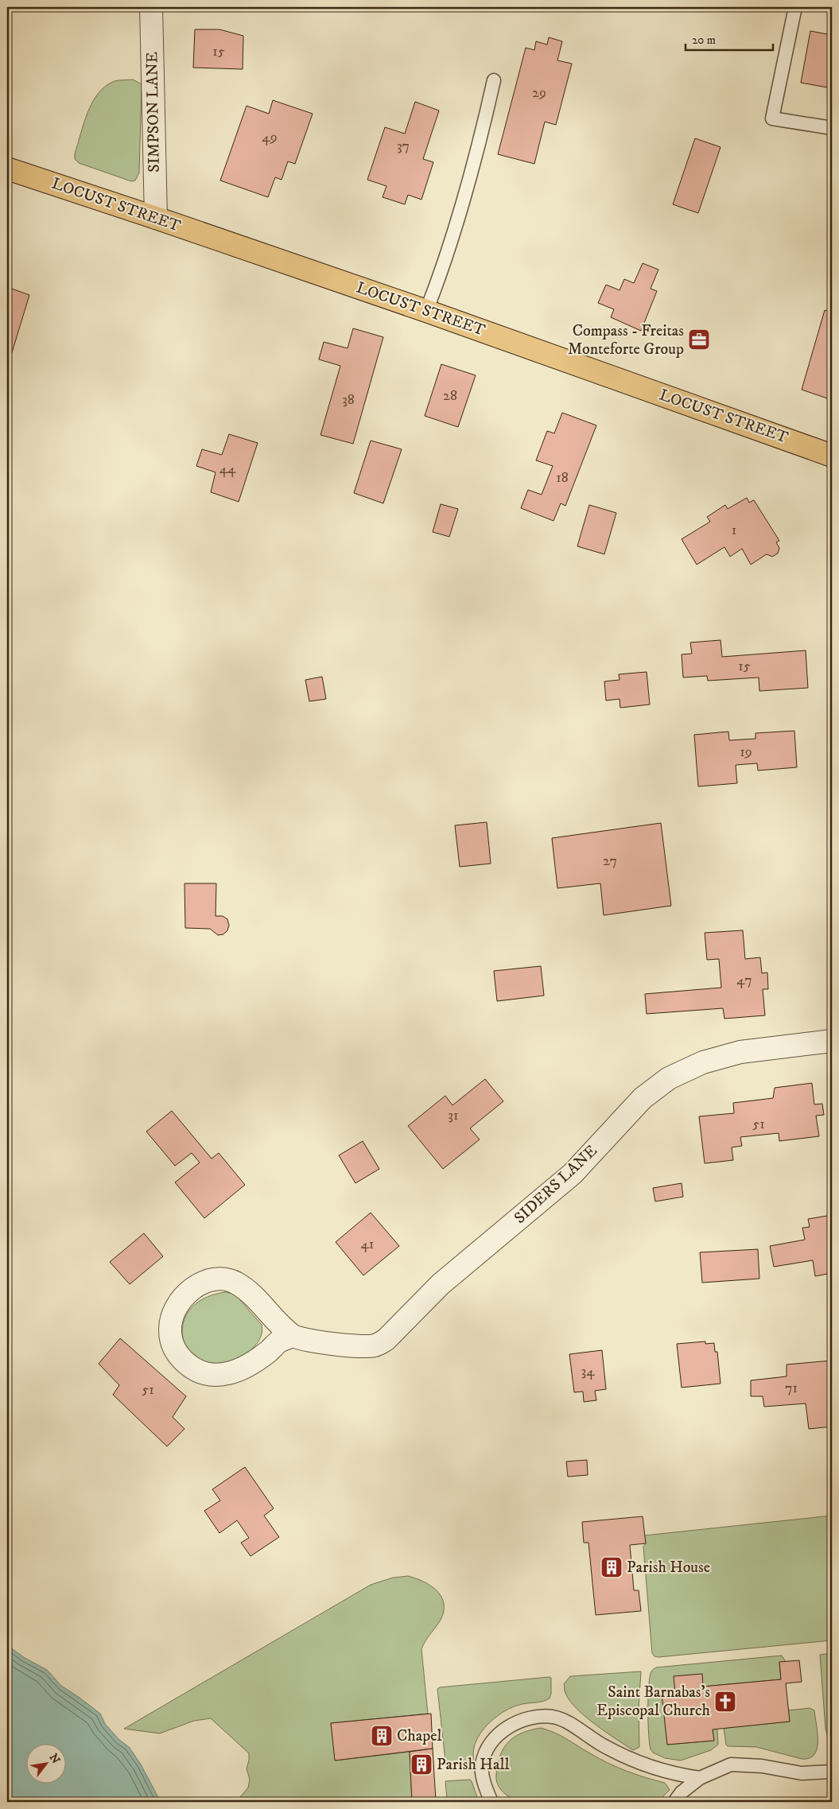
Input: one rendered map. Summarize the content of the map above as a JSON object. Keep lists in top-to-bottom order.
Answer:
{
  "streets": {
    "highway": ["LOCUST STREET"],
    "street": ["SIMPSON LANE", "SIDERS LANE"]
  },
  "crossings": [
    ["SIMPSON LANE", "LOCUST STREET"]
  ],
  "places": {
    "office": ["Compass - Freitas Monteforte Group"],
    "building": ["Parish House", "Chapel", "Parish Hall"],
    "church": ["Saint Barnabas's Episcopal Church"]
  },
  "house_numbers": [
    "15",
    "29",
    "49",
    "37",
    "28",
    "38",
    "44",
    "18",
    "1",
    "15",
    "19",
    "27",
    "47",
    "31",
    "51",
    "41",
    "34",
    "71",
    "51"
  ],
  "scale_bar": "20 m",
  "north": "top right"
}
